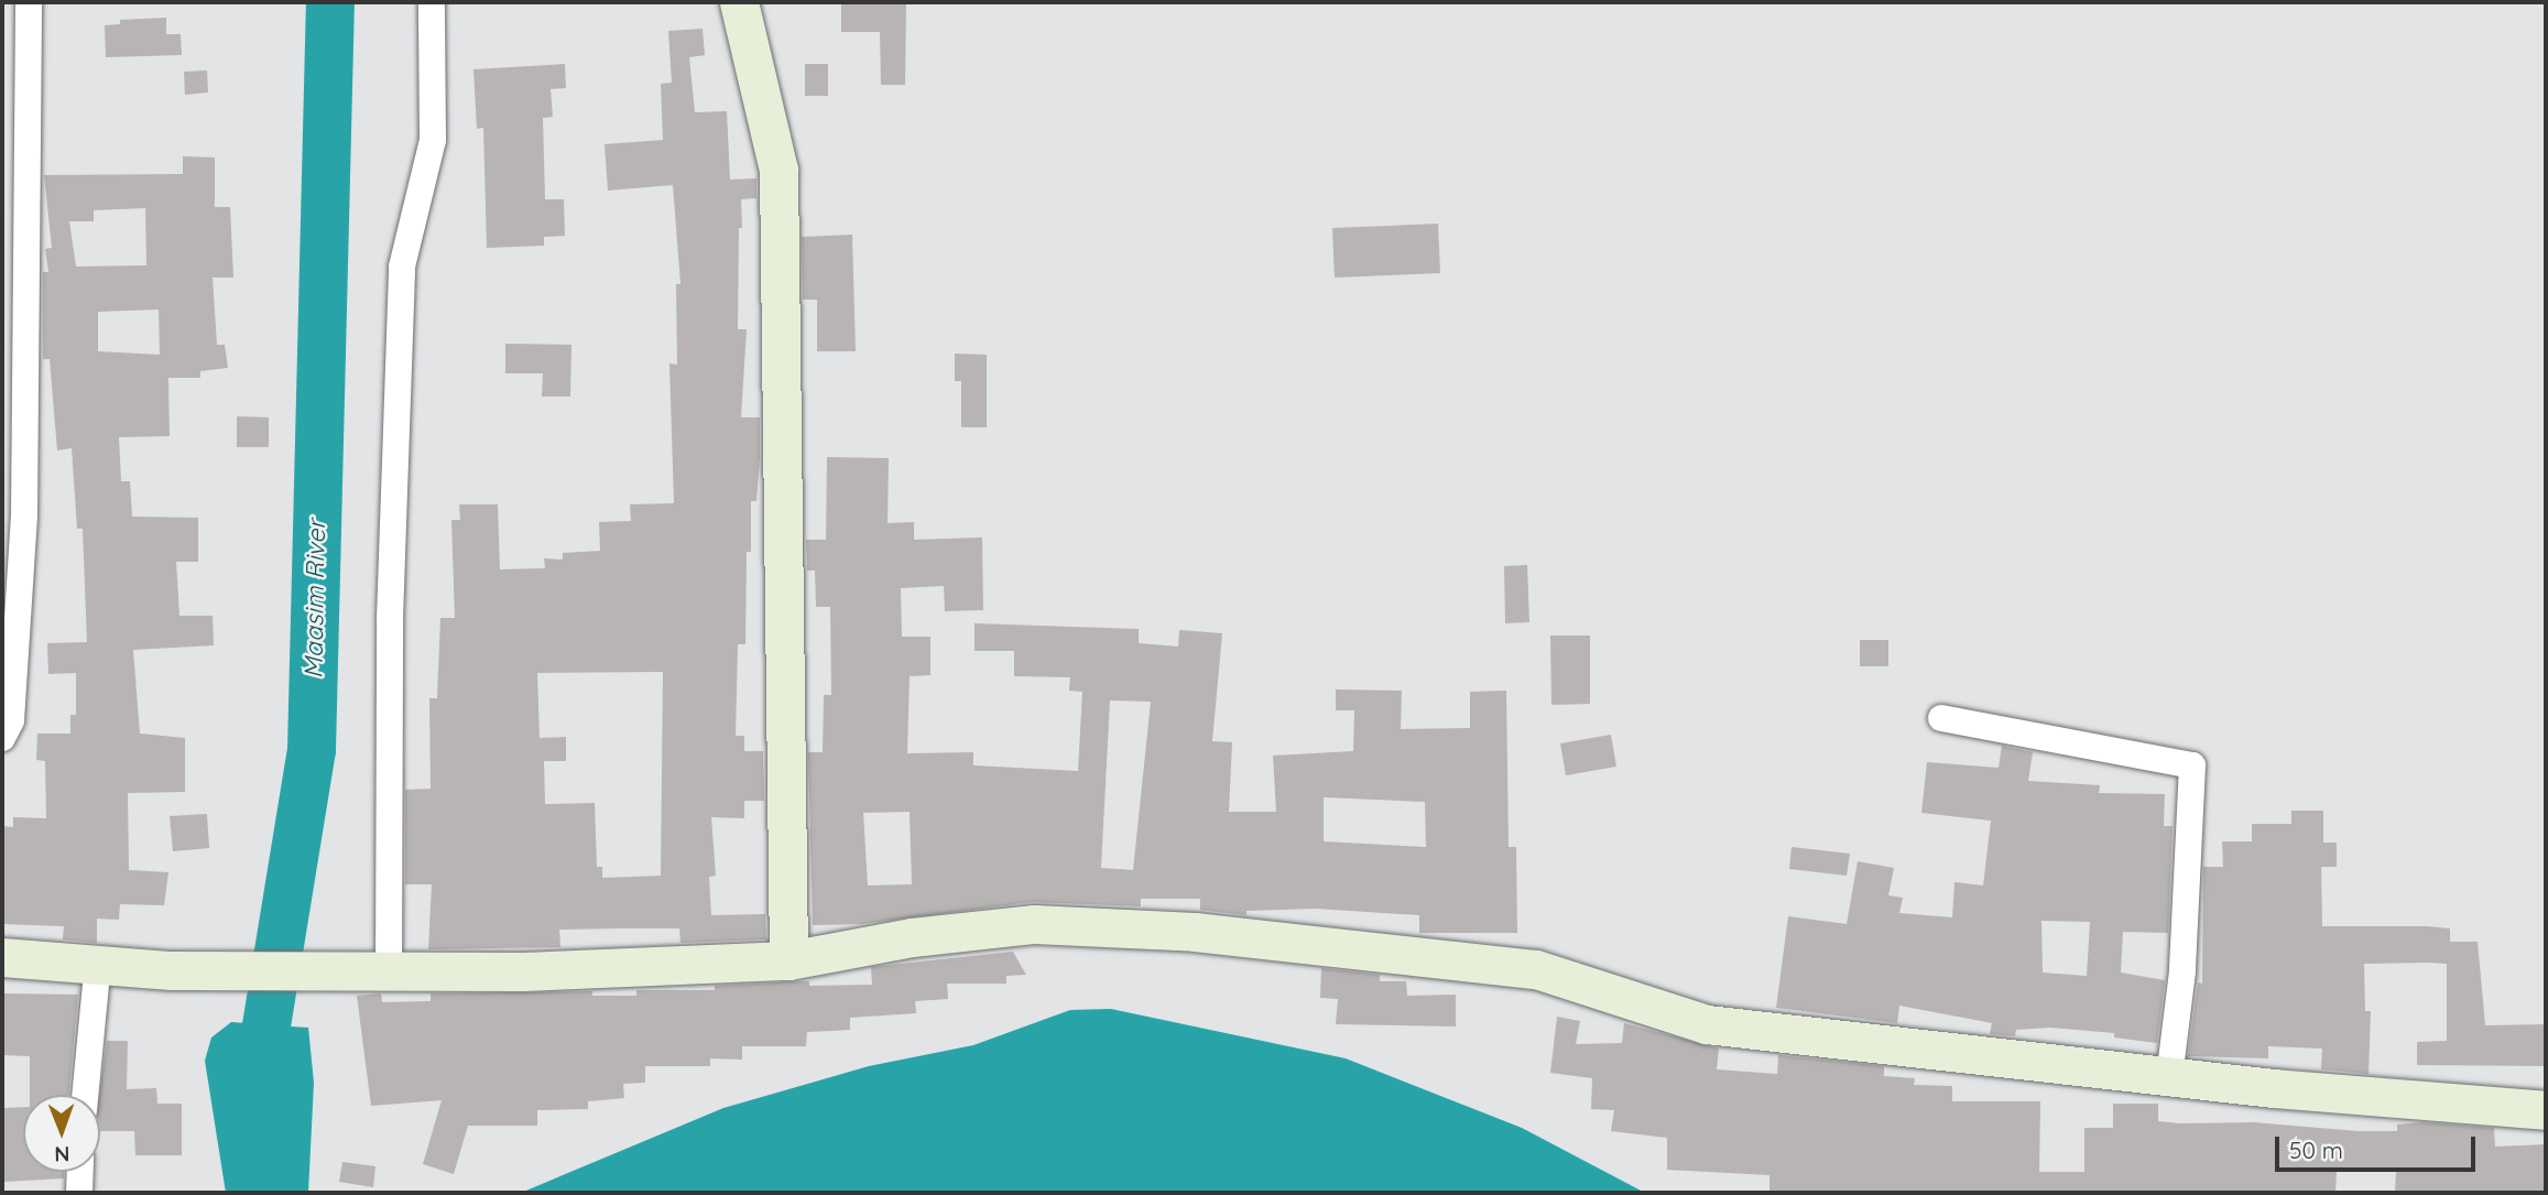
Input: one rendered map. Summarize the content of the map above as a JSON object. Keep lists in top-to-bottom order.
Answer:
{
  "water": ["Maasim River"],
  "scale_bar": "50 m",
  "north": "bottom"
}
